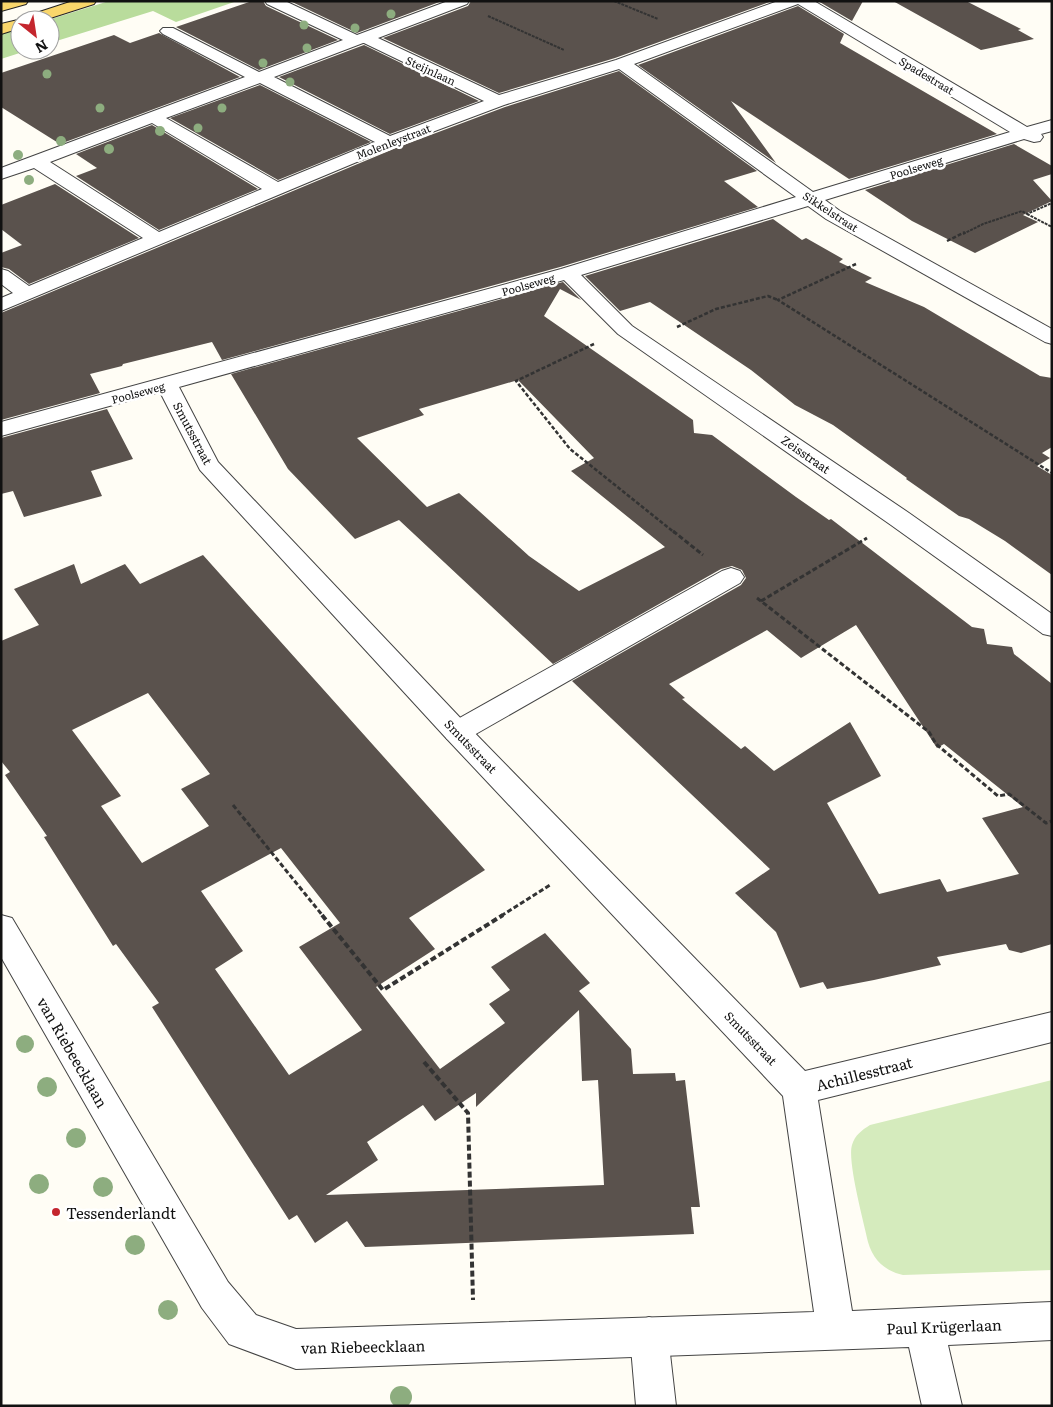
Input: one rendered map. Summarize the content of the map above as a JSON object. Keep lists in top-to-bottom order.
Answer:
{
  "streets": {
    "street": [
      "Steijnlaan",
      "Spadestraat",
      "Molenleystraat",
      "Poolseweg",
      "Sikkelstraat",
      "Smutsstraat",
      "Zeisstraat",
      "van Riebeecklaan",
      "Achillesstraat",
      "Paul Krügerlaan"
    ]
  },
  "crossings": [
    ["Steijnlaan", "Molenleystraat"],
    ["Spadestraat", "Poolseweg"],
    ["Molenleystraat", "Sikkelstraat"],
    ["Poolseweg", "Sikkelstraat"],
    ["Poolseweg", "Smutsstraat"],
    ["Poolseweg", "Zeisstraat"],
    ["Smutsstraat", "Achillesstraat"],
    ["van Riebeecklaan", "Achillesstraat"],
    ["van Riebeecklaan", "Paul Krügerlaan"],
    ["Achillesstraat", "Paul Krügerlaan"]
  ],
  "places": ["Tessenderlandt"],
  "north": "bottom right"
}
